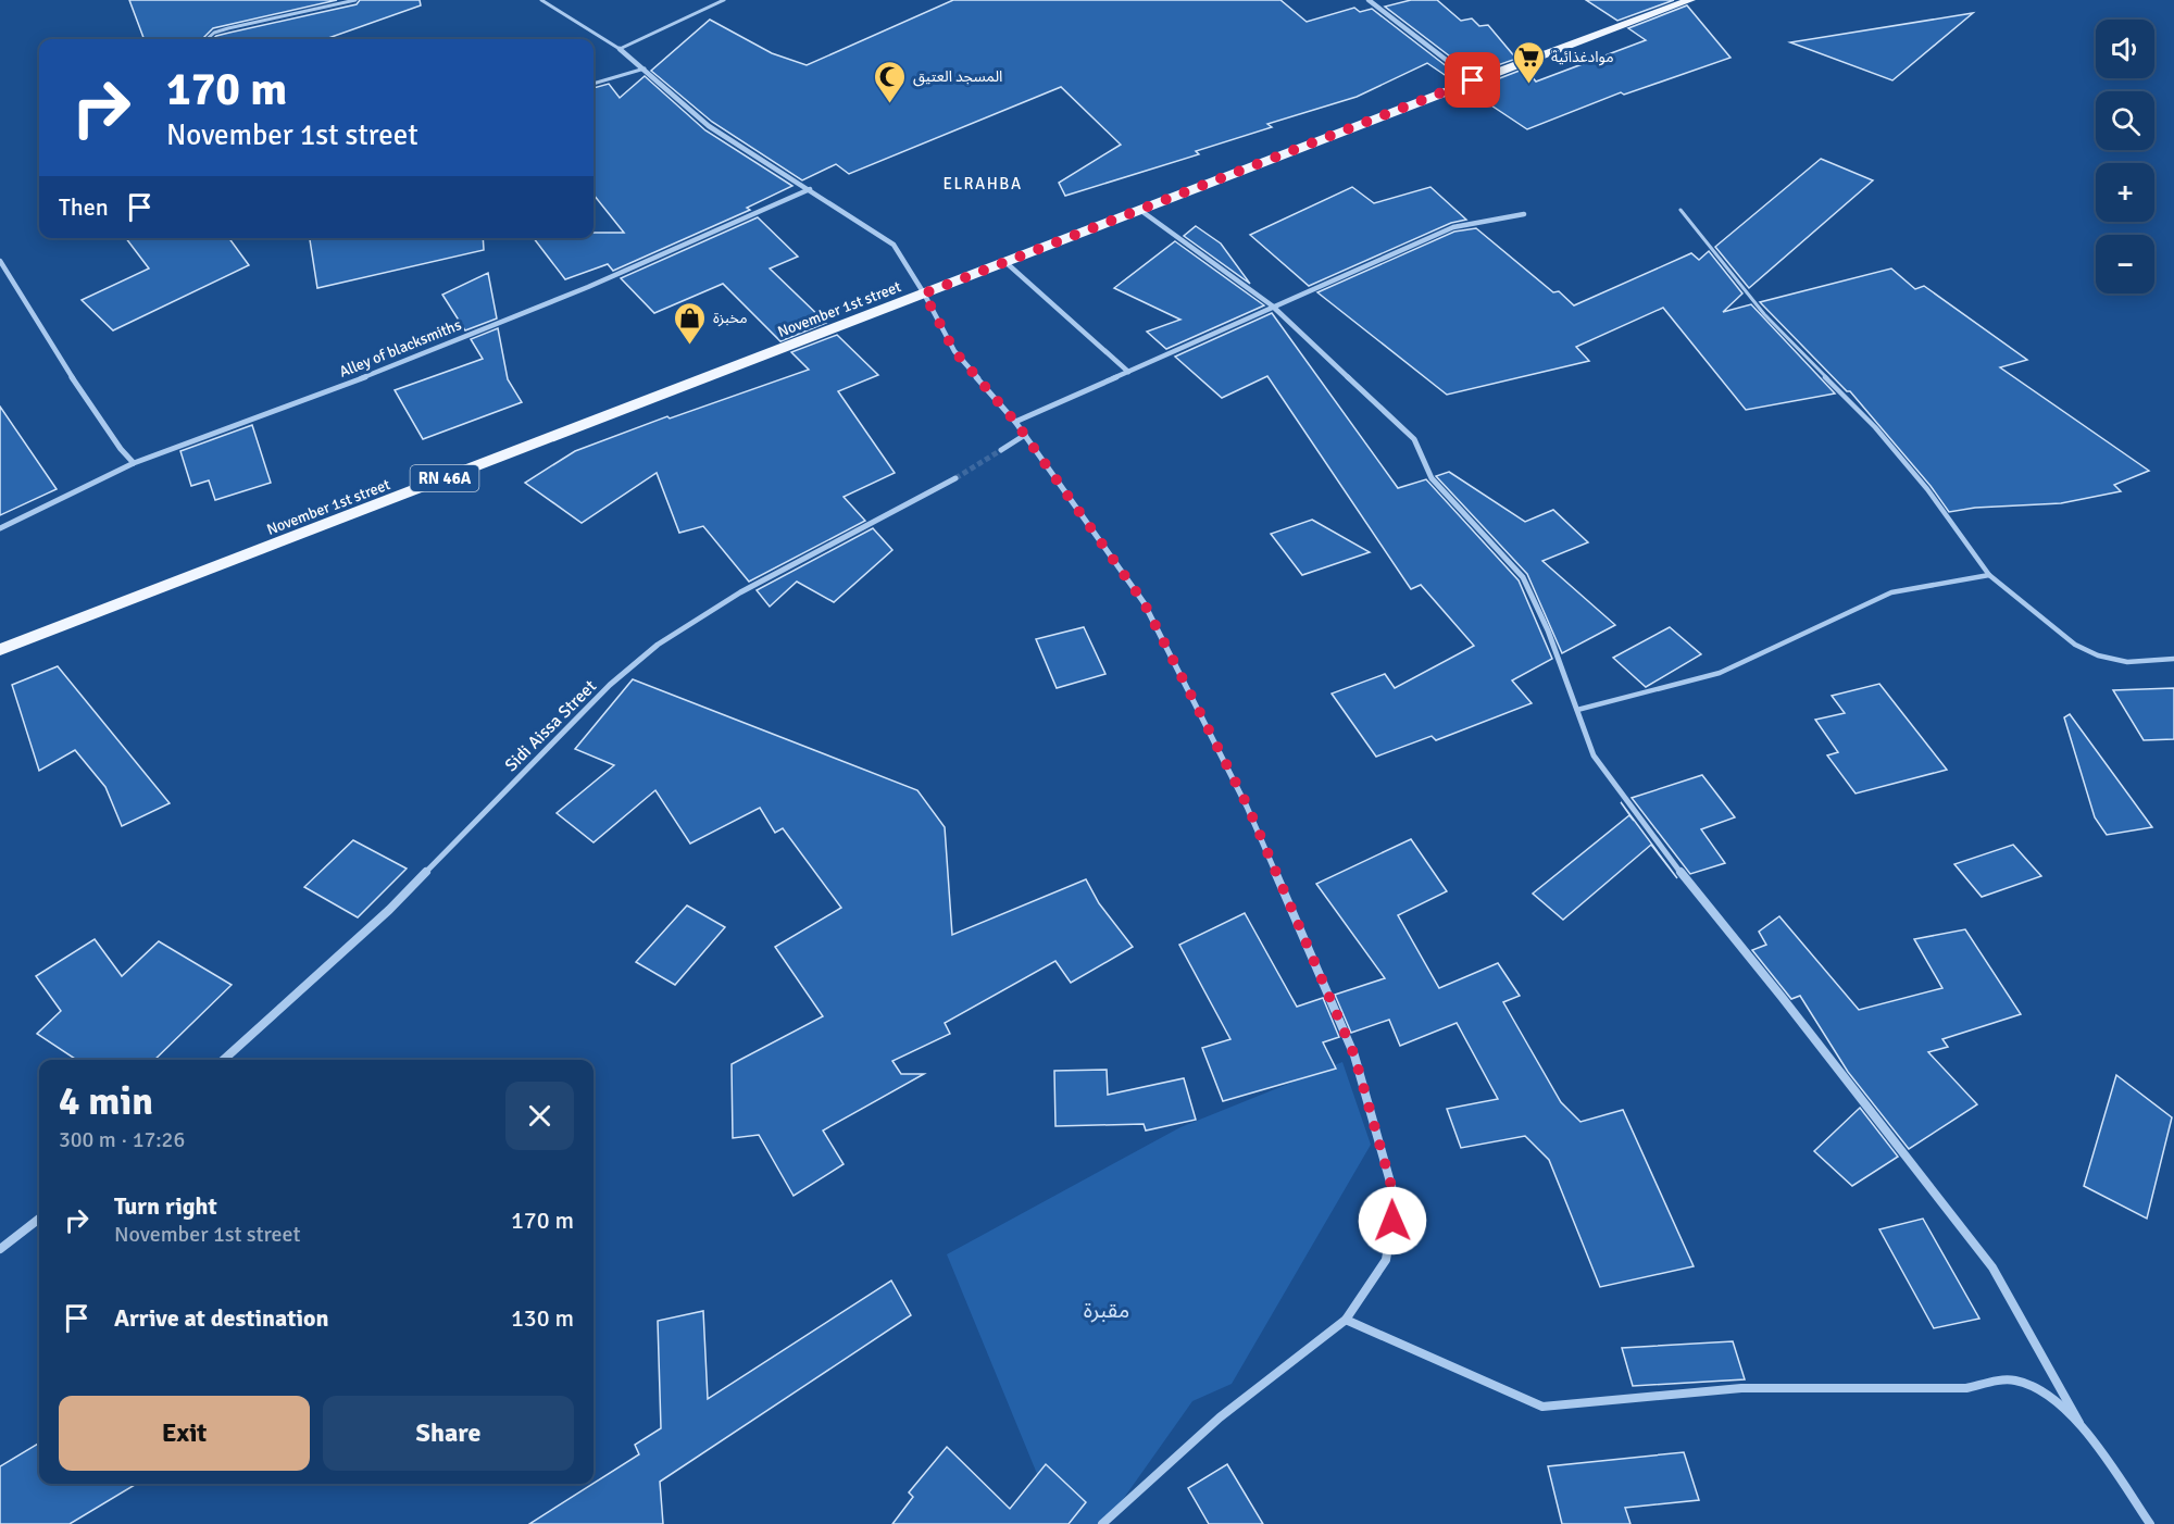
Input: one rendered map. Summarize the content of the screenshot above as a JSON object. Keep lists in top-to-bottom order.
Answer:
{
  "streets": {
    "main road": ["November 1st street", "RN 46A"],
    "street": ["Alley of blacksmiths", "Sidi Aissa Street"]
  },
  "districts": ["ELRAHBA"],
  "parks": ["مقبرة"],
  "places": {
    "supermarket": ["موادغذائية"],
    "mosque": ["المسجد العتيق"],
    "shop": ["مخبزة"]
  },
  "page": {
    "map_buttons": ["+", "−"],
    "turn": ["170 m", "November 1st street"],
    "then": "Then",
    "heading": ["4 min", "300 m · 17:26"],
    "list": [
      {
        "name": "Turn right",
        "note": "November 1st street",
        "value": "170 m"
      },
      {
        "name": "Arrive at destination",
        "value": "130 m"
      }
    ],
    "buttons": ["Exit", "Share"]
  }
}
